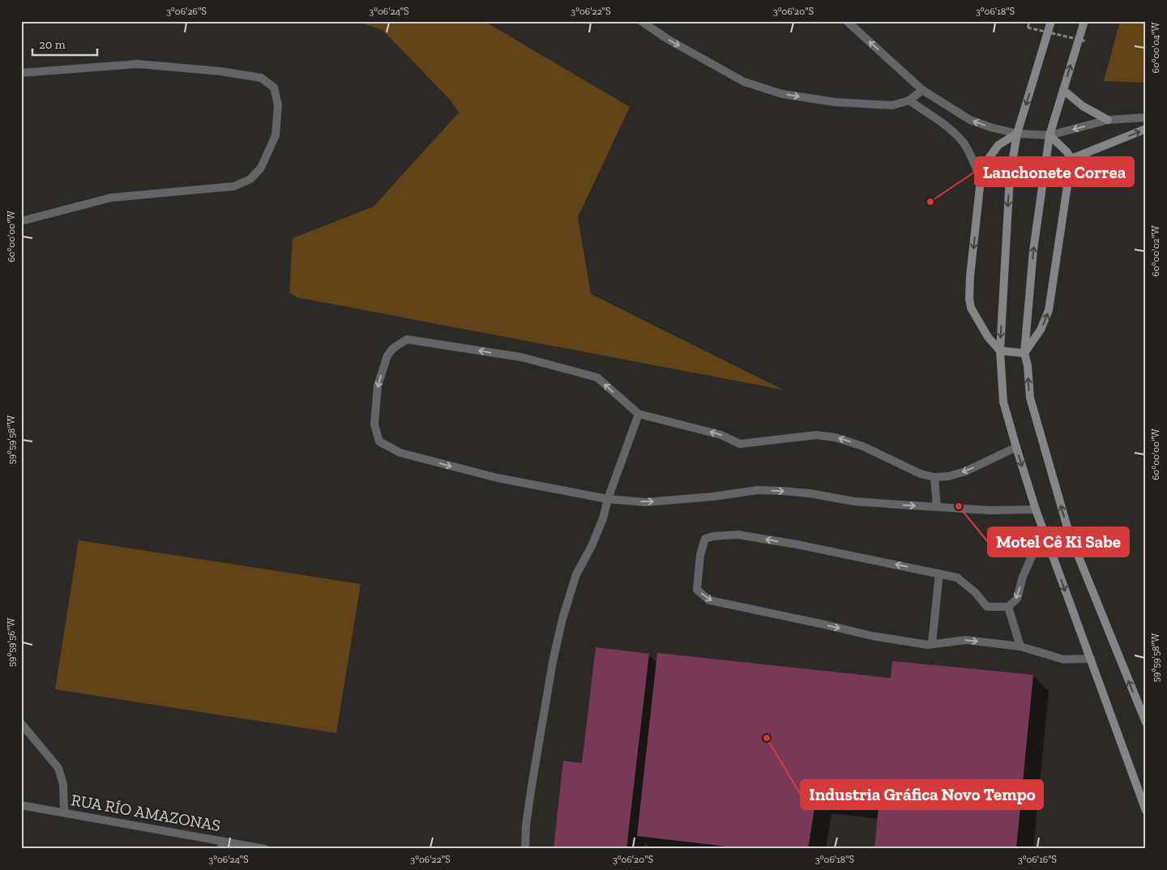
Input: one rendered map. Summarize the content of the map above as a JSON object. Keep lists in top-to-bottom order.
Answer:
{
  "streets": {
    "street": ["RUA RÍO AMAZONAS"]
  },
  "places": ["Lanchonete Correa", "Motel Cê Ki Sabe", "Industria Gráfica Novo Tempo"],
  "scale_bar": "20 m",
  "coordinates": [
    "3°06'26\"S",
    "3°06'24\"S",
    "3°06'22\"S",
    "3°06'20\"S",
    "3°06'18\"S",
    "60°00'04\"W",
    "60°00'00\"W",
    "60°00'02\"W",
    "59°59'58\"W",
    "59°59'56\"W",
    "3°06'16\"S"
  ]
}
